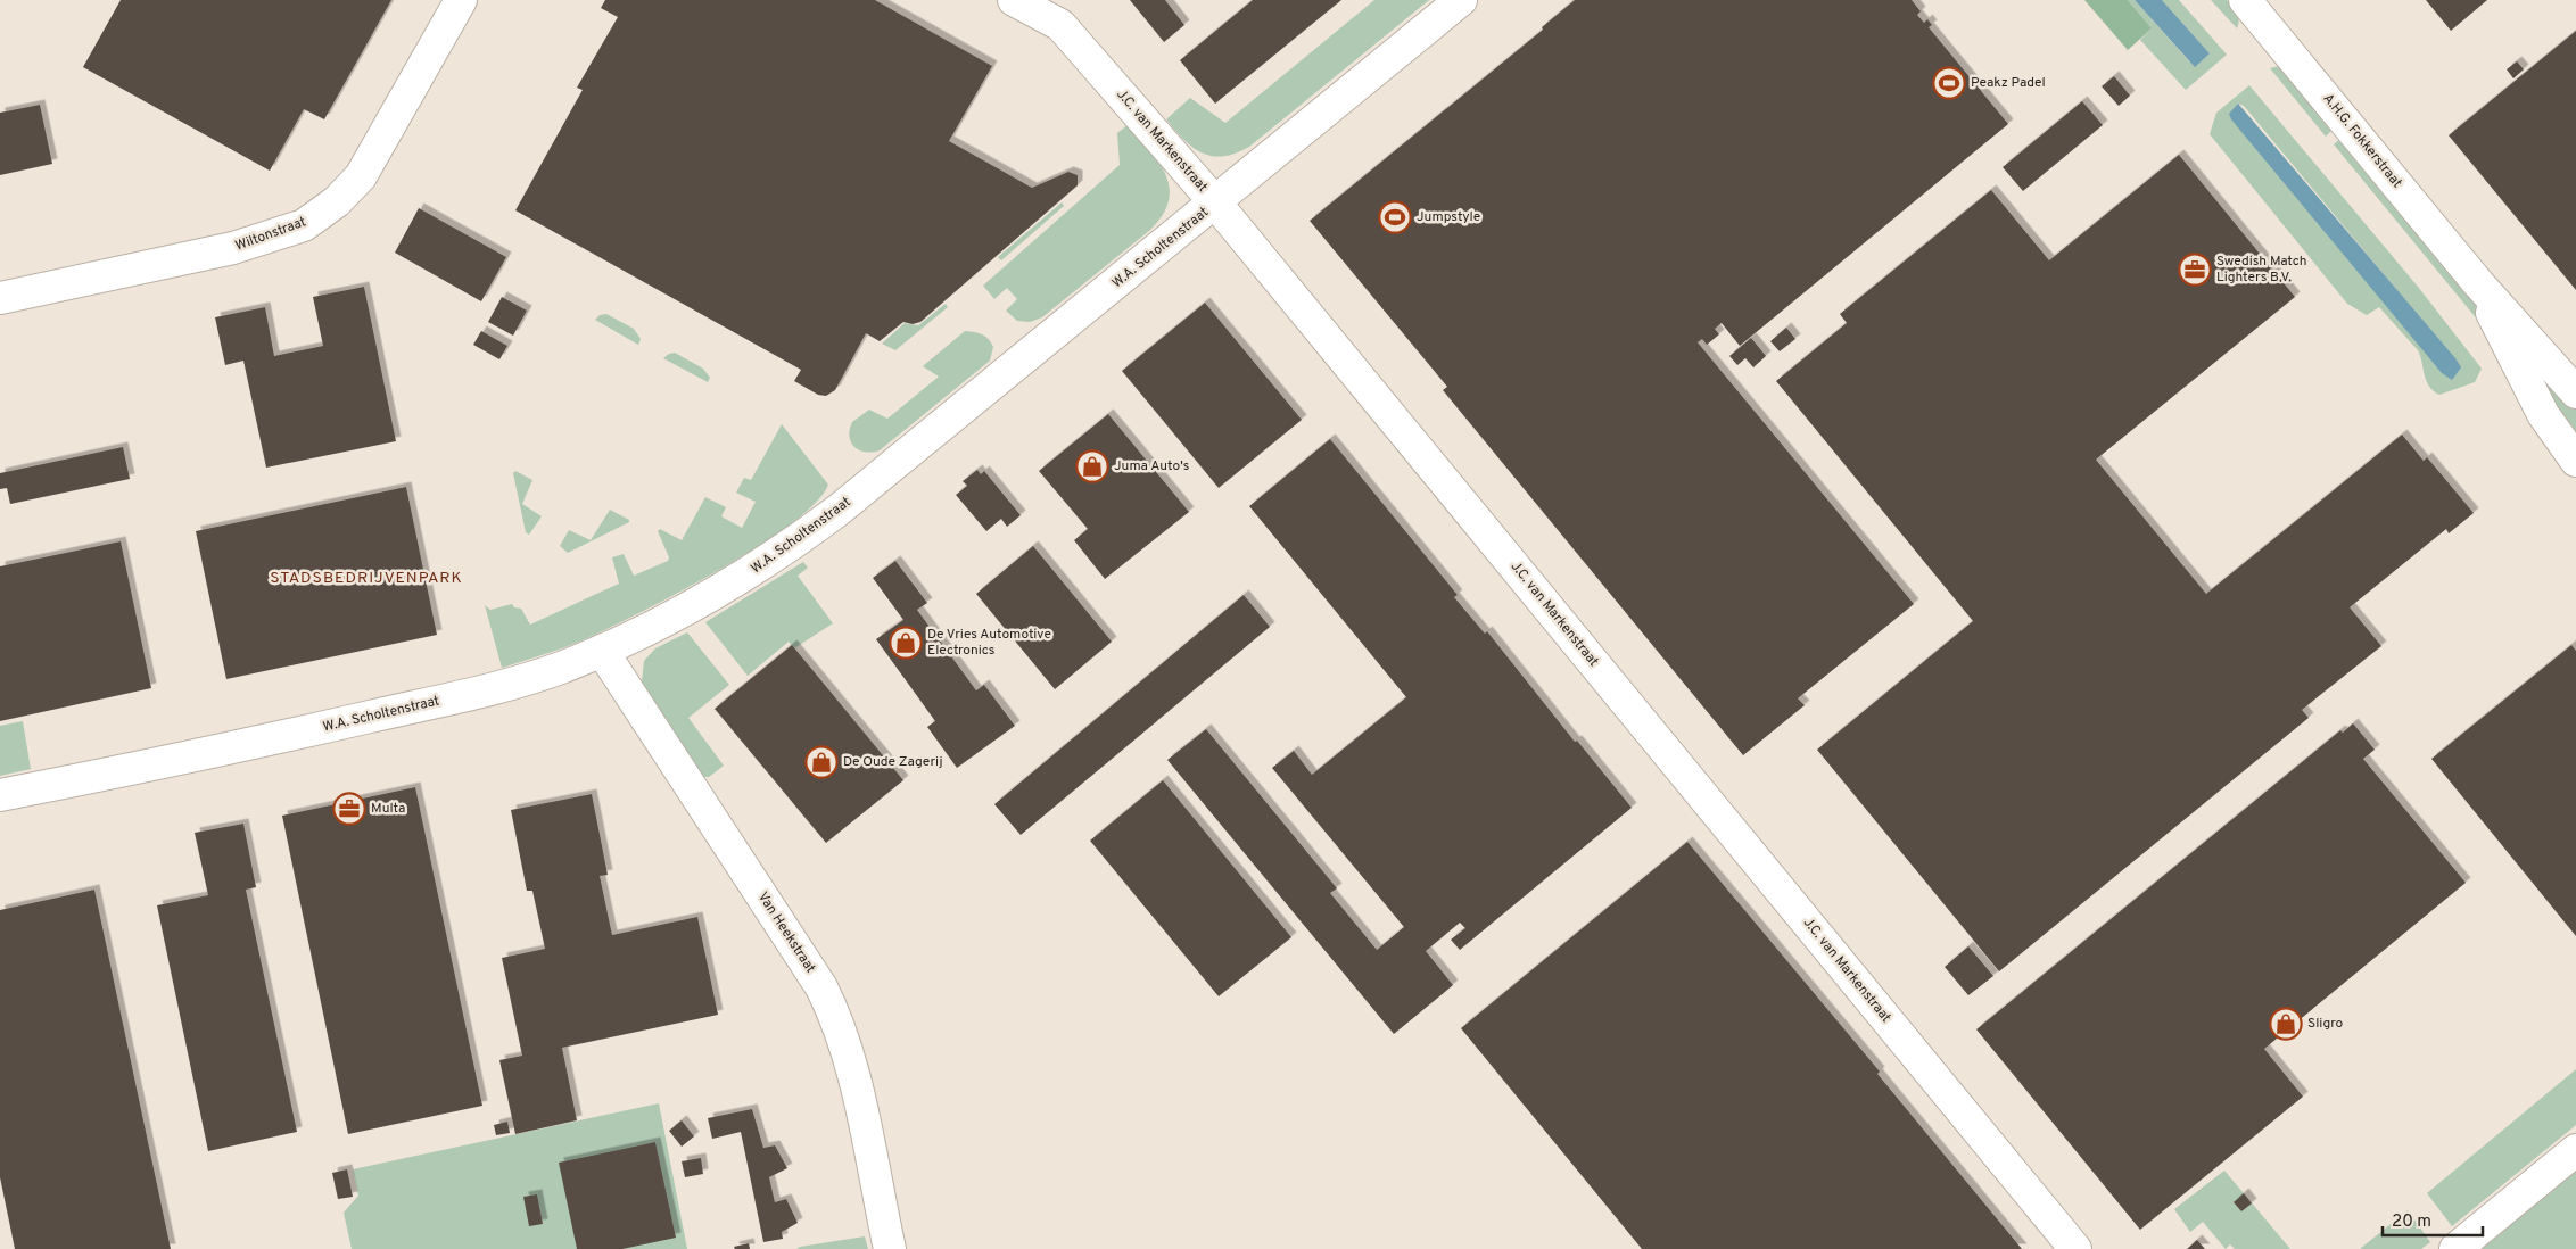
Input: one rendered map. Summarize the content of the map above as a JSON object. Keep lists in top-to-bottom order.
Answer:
{
  "streets": {
    "street": [
      "J.C. van Markenstraat",
      "A.H.G. Fokkerstraat",
      "Wiltonstraat",
      "W.A. Scholtenstraat",
      "Van Heekstraat"
    ]
  },
  "crossings": [
    ["J.C. van Markenstraat", "W.A. Scholtenstraat"],
    ["W.A. Scholtenstraat", "Van Heekstraat"]
  ],
  "districts": ["STADSBEDRIJVENPARK"],
  "places": {
    "sports": ["Peakz Padel", "Jumpstyle"],
    "office": ["Swedish Match Lighters B.V.", "Multa"],
    "shop": [
      "Juma Auto's",
      "De Vries Automotive Electronics",
      "De Oude Zagerij",
      "Sligro"
    ]
  },
  "scale_bar": "20 m"
}
